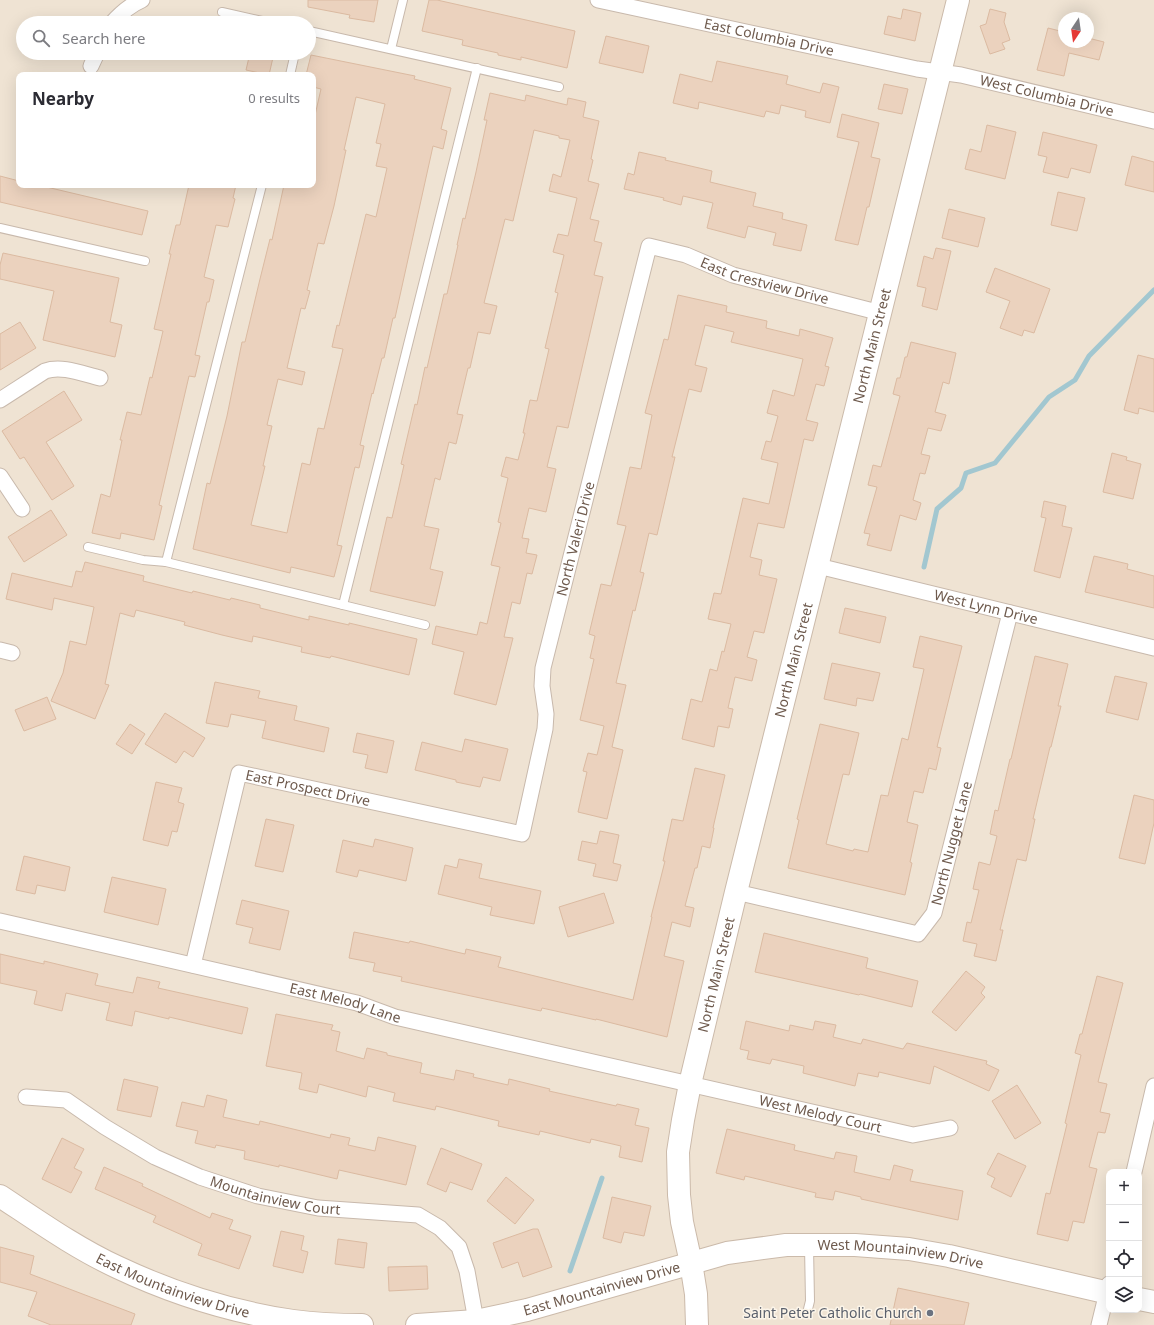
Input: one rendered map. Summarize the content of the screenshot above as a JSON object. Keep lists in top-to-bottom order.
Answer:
{
  "streets": {
    "street": [
      "East Columbia Drive",
      "West Columbia Drive",
      "East Crestview Drive",
      "North Main Street",
      "North Valeri Drive",
      "West Lynn Drive",
      "East Prospect Drive",
      "North Nugget Lane",
      "East Melody Lane",
      "West Melody Court",
      "Mountainview Court",
      "West Mountainview Drive",
      "East Mountainview Drive"
    ]
  },
  "crossings": [
    ["East Columbia Drive", "West Columbia Drive"],
    ["East Columbia Drive", "North Main Street"],
    ["West Columbia Drive", "North Main Street"],
    ["East Crestview Drive", "North Main Street"],
    ["East Crestview Drive", "North Valeri Drive"],
    ["North Main Street", "West Lynn Drive"],
    ["North Main Street", "North Nugget Lane"],
    ["North Main Street", "East Melody Lane"],
    ["North Main Street", "West Melody Court"],
    ["North Main Street", "West Mountainview Drive"],
    ["North Main Street", "East Mountainview Drive"],
    ["North Valeri Drive", "East Prospect Drive"],
    ["West Lynn Drive", "North Nugget Lane"],
    ["East Prospect Drive", "East Melody Lane"],
    ["East Melody Lane", "West Melody Court"],
    ["Mountainview Court", "East Mountainview Drive"],
    ["West Mountainview Drive", "East Mountainview Drive"]
  ],
  "places": ["Saint Peter Catholic Church"],
  "north": "bottom",
  "page": {
    "search": "Search here",
    "heading": ["Nearby", "0 results"],
    "map_buttons": ["+", "−"]
  }
}
